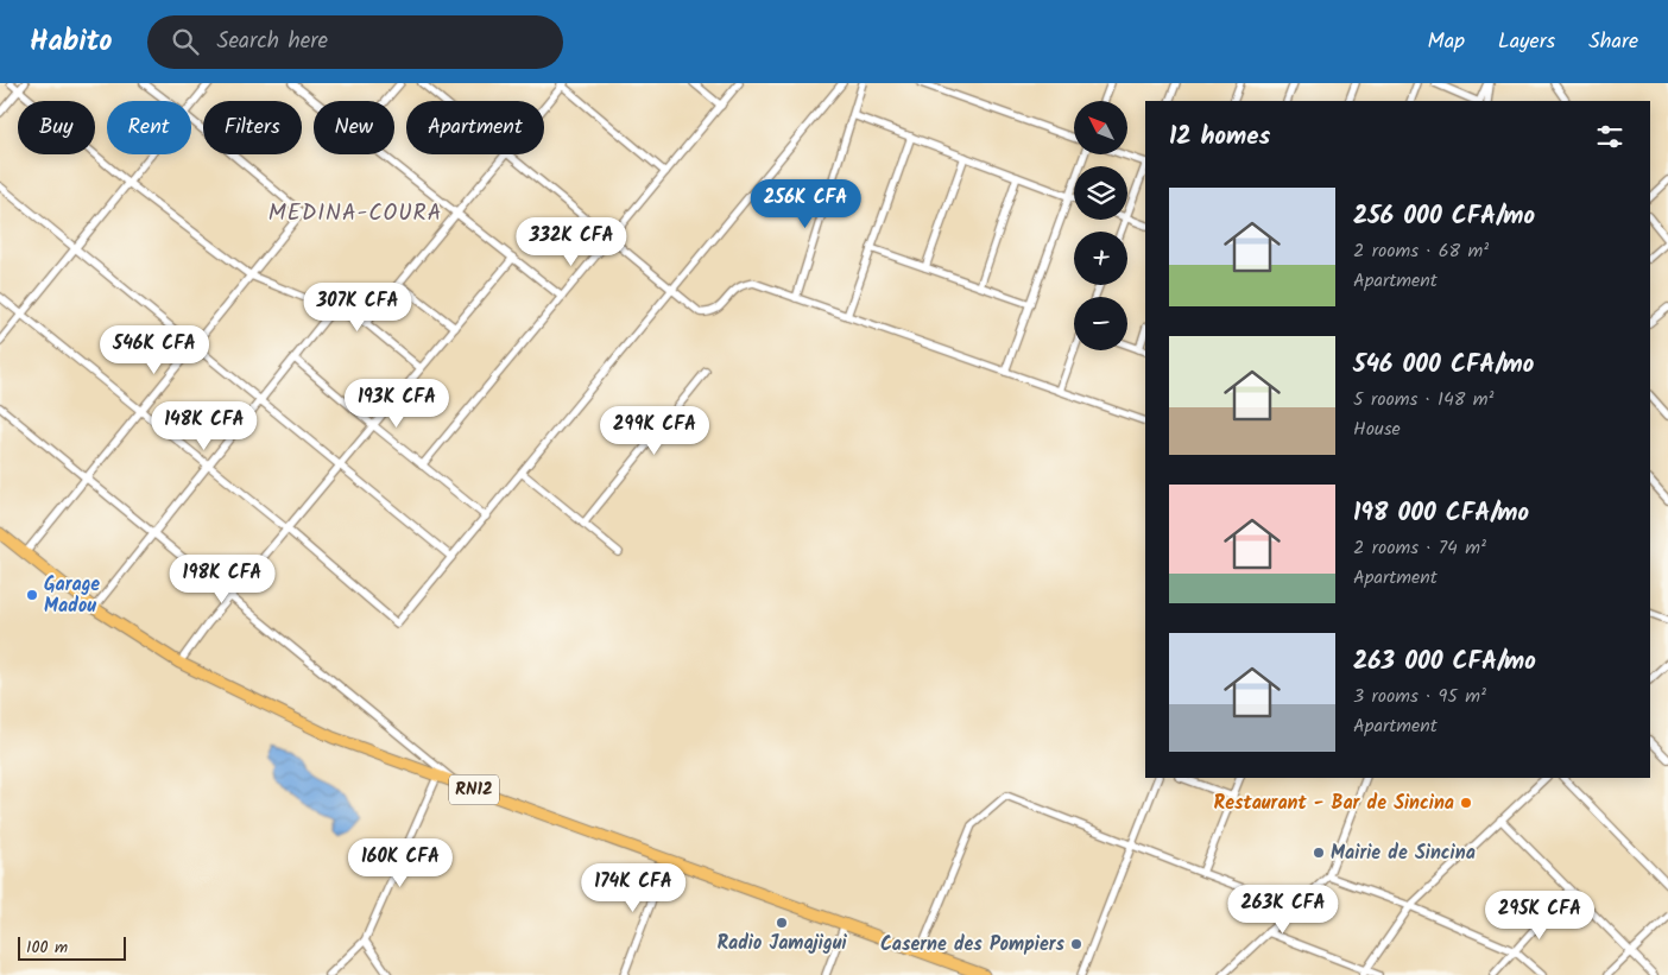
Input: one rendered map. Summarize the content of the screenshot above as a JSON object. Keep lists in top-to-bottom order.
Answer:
{
  "streets": {
    "main road": ["RN12"]
  },
  "districts": ["MEDINA-COURA"],
  "places": [
    "Garage Madou",
    "Restaurant - Bar de Sincina",
    "Mairie de Sincina",
    "Radio Jamajigui",
    "Caserne des Pompiers"
  ],
  "scale_bar": "100 m",
  "north": "top left",
  "page": {
    "header": "Habito",
    "search": "Search here",
    "nav": ["Map", "Layers", "Share"],
    "map_buttons": ["+", "−"],
    "chip": [
      "Buy",
      "Rent",
      "Filters",
      "New",
      "Apartment"
    ],
    "heading": "12 homes",
    "list": [
      {
        "name": "256 000 CFA/mo",
        "note": "2 rooms · 68 m² · Apartment"
      },
      {
        "name": "546 000 CFA/mo",
        "note": "5 rooms · 148 m² · House"
      },
      {
        "name": "198 000 CFA/mo",
        "note": "2 rooms · 74 m² · Apartment"
      },
      {
        "name": "263 000 CFA/mo",
        "note": "3 rooms · 95 m² · Apartment"
      }
    ],
    "price": [
      "256K CFA",
      "332K CFA",
      "307K CFA",
      "546K CFA",
      "193K CFA",
      "148K CFA",
      "299K CFA",
      "198K CFA",
      "160K CFA",
      "174K CFA",
      "263K CFA",
      "295K CFA"
    ],
    "scale": "100 m"
  }
}
